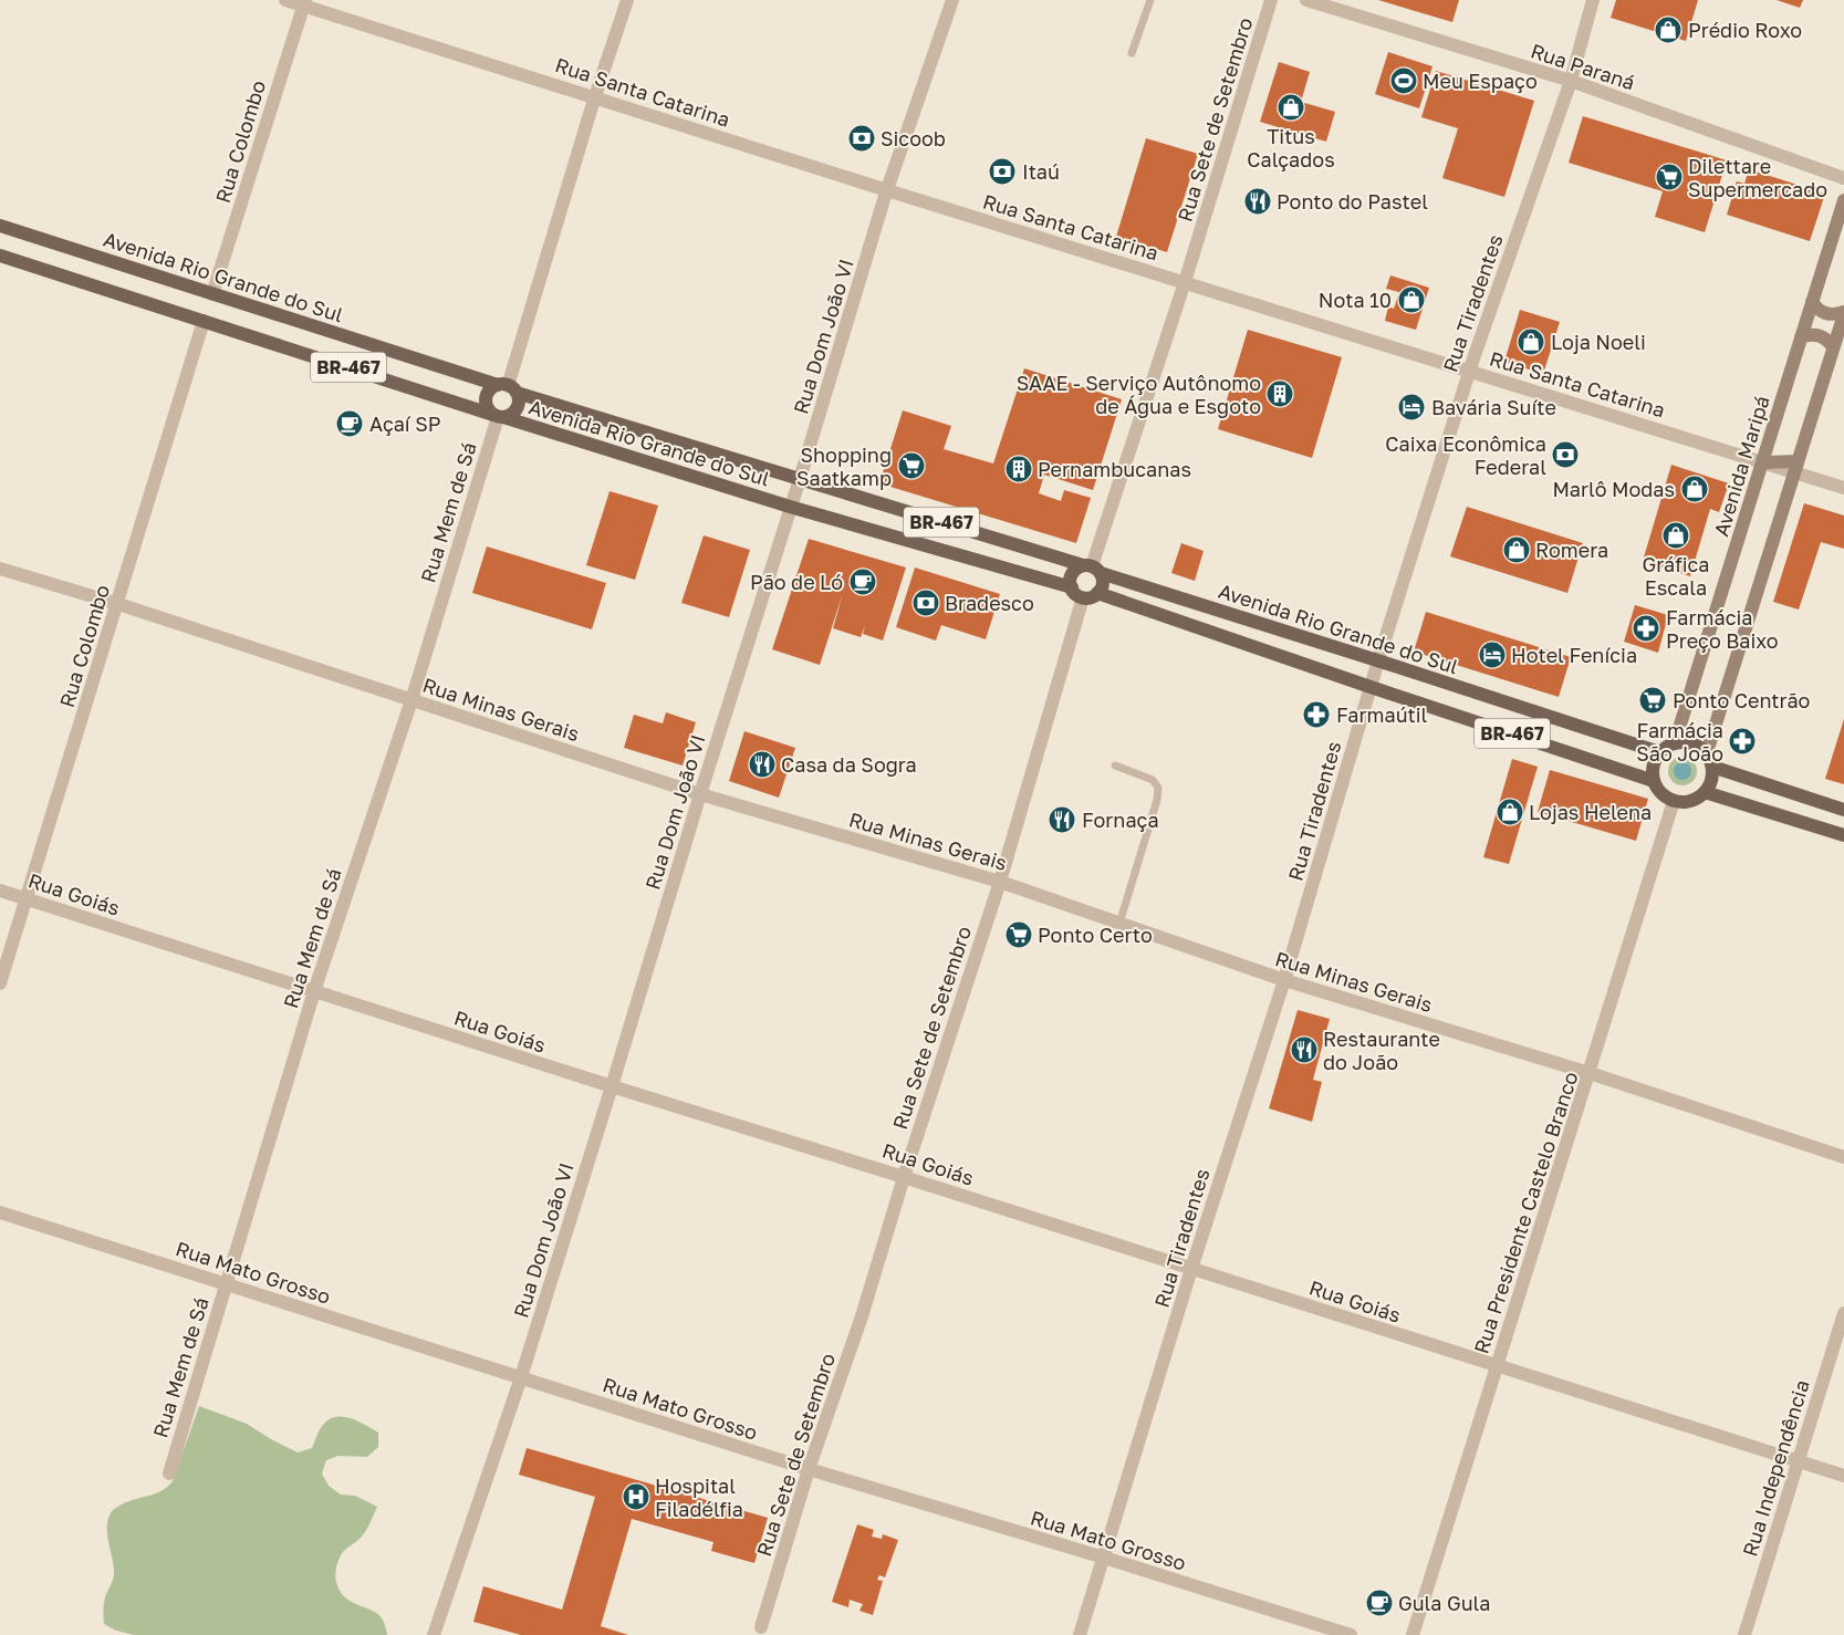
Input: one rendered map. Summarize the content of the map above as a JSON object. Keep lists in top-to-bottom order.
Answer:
{
  "streets": {
    "main road": ["Avenida Rio Grande do Sul", "BR-467", "Avenida Maripá"],
    "street": [
      "Rua Paraná",
      "Rua Santa Catarina",
      "Rua Sete de Setembro",
      "Rua Colombo",
      "Rua Tiradentes",
      "Rua Dom João VI",
      "Rua Mem de Sá",
      "Rua Minas Gerais",
      "Rua Goiás",
      "Rua Presidente Castelo Branco",
      "Rua Mato Grosso",
      "Rua Independência"
    ]
  },
  "crossings": [
    ["Rua Paraná", "Rua Tiradentes"],
    ["Rua Santa Catarina", "Rua Sete de Setembro"],
    ["Rua Santa Catarina", "Rua Colombo"],
    ["Rua Santa Catarina", "Rua Tiradentes"],
    ["Rua Santa Catarina", "Rua Dom João VI"],
    ["Rua Santa Catarina", "Avenida Maripá"],
    ["Rua Sete de Setembro", "Avenida Rio Grande do Sul"],
    ["Rua Sete de Setembro", "BR-467"],
    ["Rua Sete de Setembro", "Rua Minas Gerais"],
    ["Rua Sete de Setembro", "Rua Goiás"],
    ["Rua Sete de Setembro", "Rua Mato Grosso"],
    ["Rua Colombo", "Avenida Rio Grande do Sul"],
    ["Rua Colombo", "Rua Minas Gerais"],
    ["Rua Colombo", "Rua Goiás"],
    ["Avenida Rio Grande do Sul", "Rua Tiradentes"],
    ["Avenida Rio Grande do Sul", "Rua Dom João VI"],
    ["Avenida Rio Grande do Sul", "BR-467"],
    ["Avenida Rio Grande do Sul", "Avenida Maripá"],
    ["Avenida Rio Grande do Sul", "Rua Mem de Sá"],
    ["Avenida Rio Grande do Sul", "Rua Presidente Castelo Branco"],
    ["Rua Tiradentes", "BR-467"],
    ["Rua Tiradentes", "Rua Minas Gerais"],
    ["Rua Tiradentes", "Rua Goiás"],
    ["Rua Tiradentes", "Rua Mato Grosso"],
    ["Rua Dom João VI", "Rua Minas Gerais"],
    ["Rua Dom João VI", "Rua Goiás"],
    ["Rua Dom João VI", "Rua Mato Grosso"],
    ["BR-467", "Avenida Maripá"],
    ["BR-467", "Rua Presidente Castelo Branco"],
    ["Avenida Maripá", "Rua Presidente Castelo Branco"],
    ["Rua Mem de Sá", "Rua Minas Gerais"],
    ["Rua Mem de Sá", "Rua Goiás"],
    ["Rua Mem de Sá", "Rua Mato Grosso"],
    ["Rua Minas Gerais", "Rua Presidente Castelo Branco"],
    ["Rua Goiás", "Rua Presidente Castelo Branco"],
    ["Rua Goiás", "Rua Independência"]
  ],
  "places": {
    "shop": [
      "Prédio Roxo",
      "Titus Calçados",
      "Nota 10",
      "Loja Noeli",
      "Marlô Modas",
      "Gráfica Escala",
      "Romera",
      "Lojas Helena"
    ],
    "sports": ["Meu Espaço"],
    "bank": [
      "Sicoob",
      "Itaú",
      "Caixa Econômica Federal",
      "Bradesco"
    ],
    "supermarket": [
      "Dilettare Supermercado",
      "Shopping Saatkamp",
      "Ponto Centrão",
      "Ponto Certo"
    ],
    "restaurant": [
      "Ponto do Pastel",
      "Casa da Sogra",
      "Fornaça",
      "Restaurante do João"
    ],
    "building": ["SAAE - Serviço Autônomo de Água e Esgoto", "Pernambucanas"],
    "hotel": ["Bavária Suíte", "Hotel Fenícia"],
    "cafe": ["Açaí SP", "Pão de Ló", "Gula Gula"],
    "pharmacy": ["Farmácia Preço Baixo", "Farmaútil", "Farmácia São João"],
    "hospital": ["Hospital Filadélfia"]
  }
}
